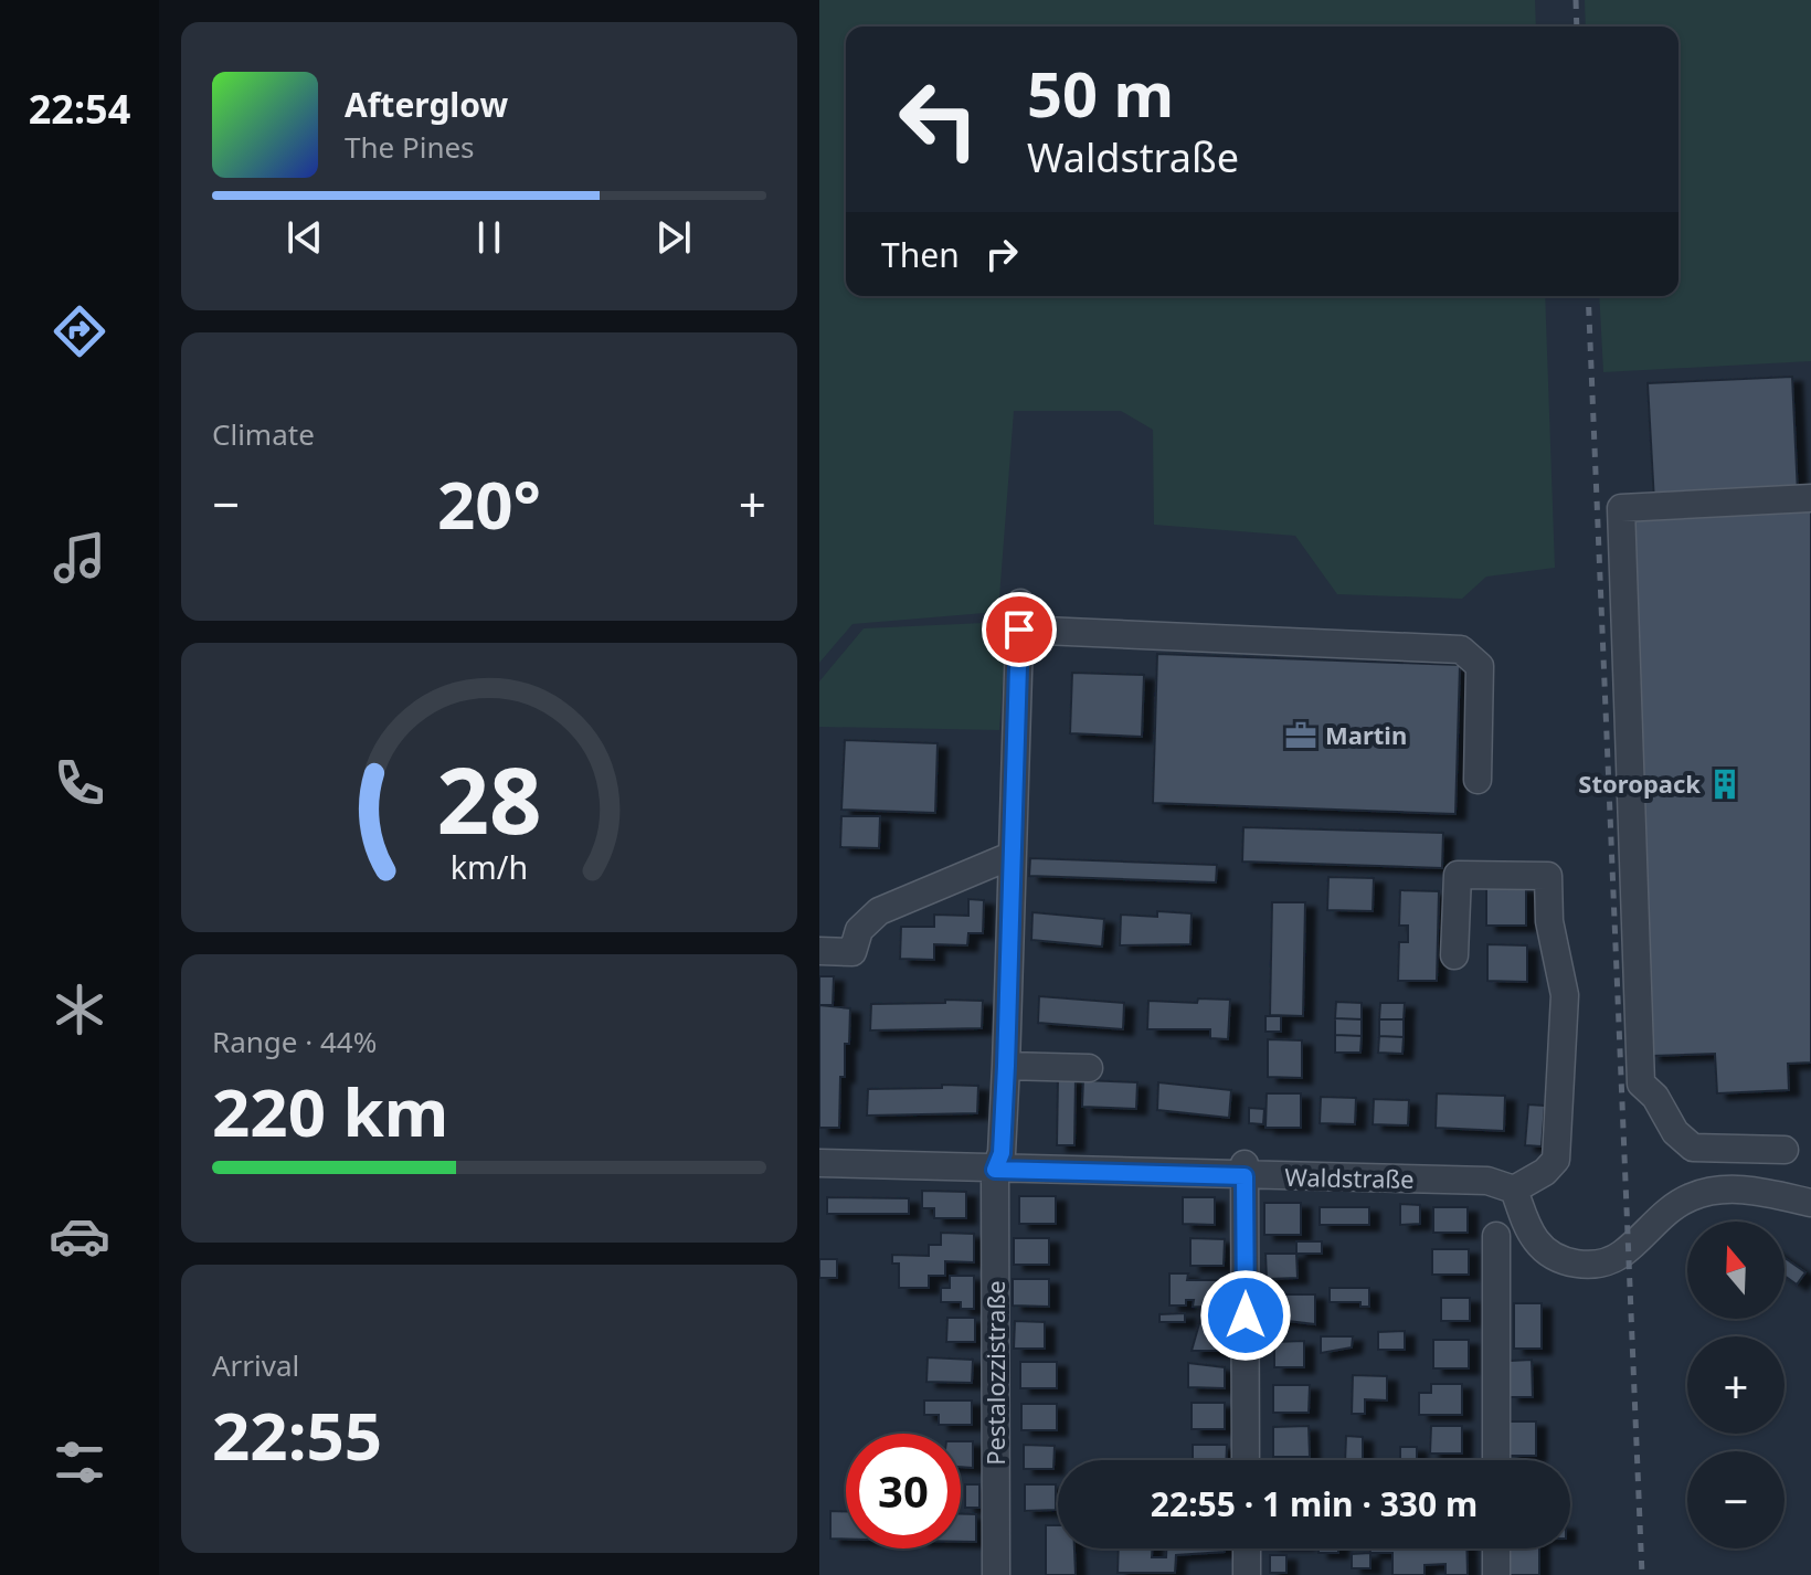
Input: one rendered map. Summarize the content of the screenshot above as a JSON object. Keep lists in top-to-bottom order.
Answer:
{
  "streets": {
    "street": ["Waldstraße", "Pestalozzistraße"]
  },
  "crossings": [
    ["Waldstraße", "Pestalozzistraße"]
  ],
  "places": {
    "office": ["Martin"],
    "building": ["Storopack"]
  },
  "north": "top",
  "page": {
    "tabs": "22:54",
    "turn": ["50 m", "Waldstraße"],
    "song": ["Afterglow", "The Pines"],
    "then": "Then",
    "tile": [
      "Climate",
      ["Range · 44%", "220 km"],
      ["Arrival", "22:55"]
    ],
    "heat": ["−", "20°", "+"],
    "map_buttons": ["+", "−"],
    "limit": "30",
    "trip": "22:55 · 1 min · 330 m",
    "gauge": ["28", "km/h"]
  }
}
